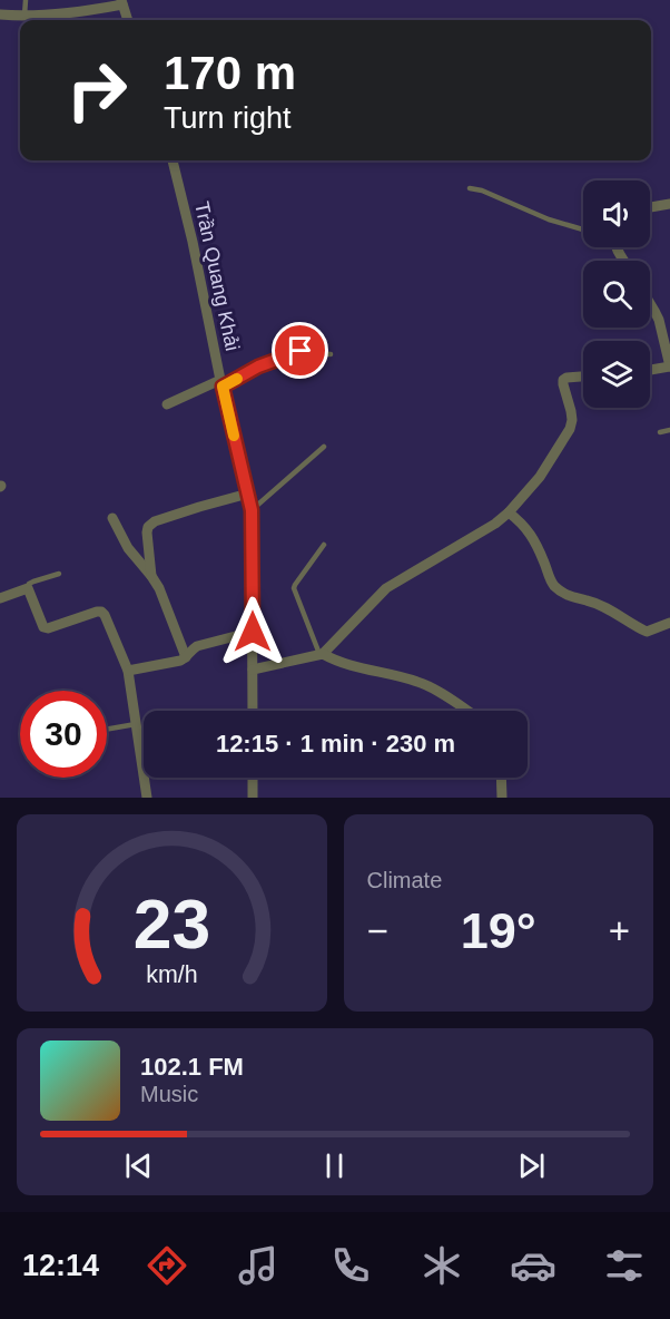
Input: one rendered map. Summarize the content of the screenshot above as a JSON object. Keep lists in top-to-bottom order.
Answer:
{
  "streets": {
    "street": ["Trần Quang Khải"]
  },
  "page": {
    "turn": ["170 m", "Turn right"],
    "limit": "30",
    "trip": "12:15 · 1 min · 230 m",
    "tile": "Climate",
    "heat": ["−", "19°", "+"],
    "song": ["102.1 FM", "Music"],
    "tabs": "12:14",
    "gauge": ["23", "km/h"]
  }
}
